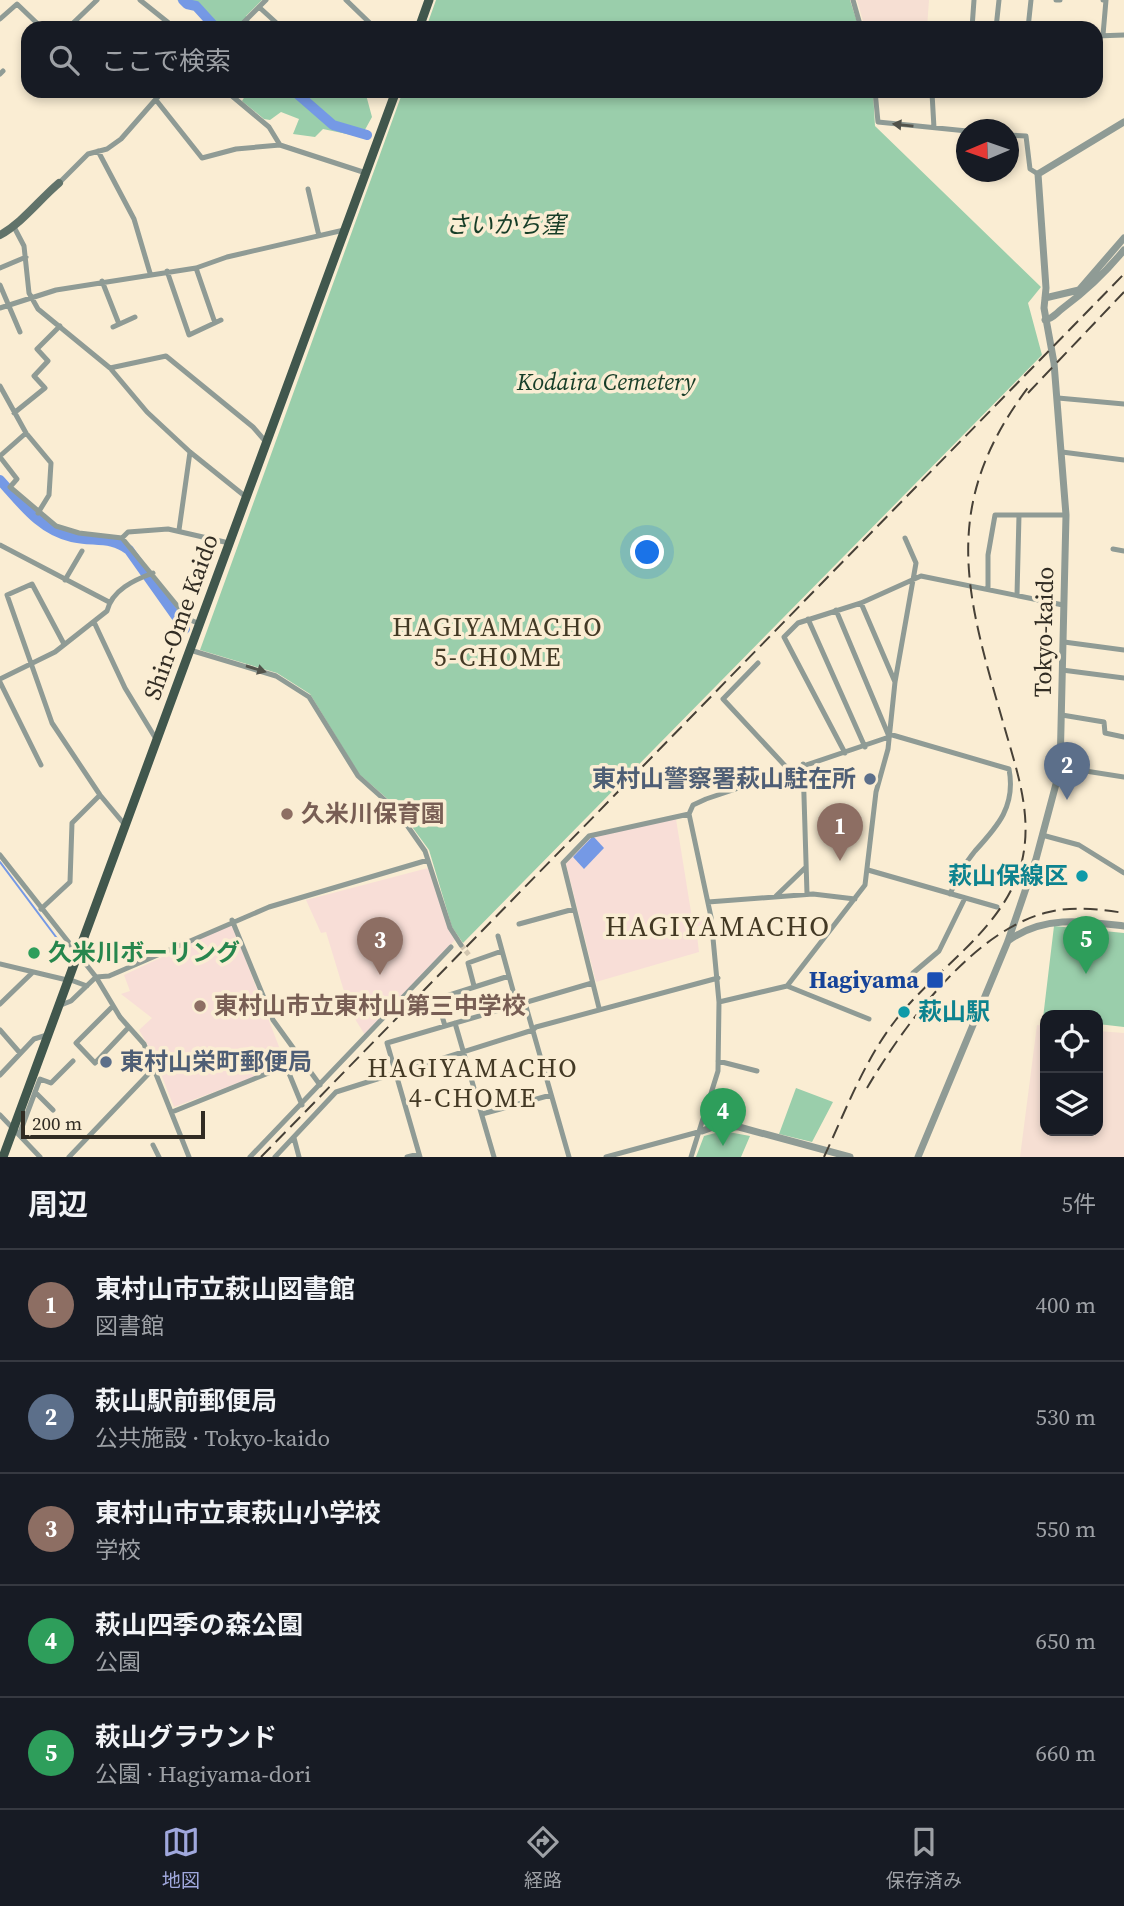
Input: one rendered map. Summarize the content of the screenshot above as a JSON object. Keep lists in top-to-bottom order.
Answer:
{
  "streets": {
    "main road": ["Shin-Ome Kaido"],
    "street": ["Tokyo-kaido"]
  },
  "districts": ["HAGIYAMACHO 5-CHOME", "HAGIYAMACHO", "HAGIYAMACHO 4-CHOME"],
  "parks": ["さいかち窪", "Kodaira Cemetery"],
  "places": {
    "other": [
      "東村山警察署萩山駐在所",
      "久米川保育園",
      "萩山保線区",
      "久米川ボーリング",
      "東村山市立東村山第三中学校",
      "萩山駅",
      "東村山栄町郵便局"
    ],
    "transit": ["Hagiyama"]
  },
  "scale_bar": "200 m",
  "north": "left",
  "page": {
    "search": "ここで検索",
    "pins": [
      "2",
      "1",
      "5",
      "3",
      "4"
    ],
    "scale": "200 m",
    "heading": ["周辺", "5件"],
    "list": [
      {
        "mark": "1",
        "name": "東村山市立萩山図書館",
        "note": "図書館",
        "value": "400 m"
      },
      {
        "mark": "2",
        "name": "萩山駅前郵便局",
        "note": "公共施設 · Tokyo-kaido",
        "value": "530 m"
      },
      {
        "mark": "3",
        "name": "東村山市立東萩山小学校",
        "note": "学校",
        "value": "550 m"
      },
      {
        "mark": "4",
        "name": "萩山四季の森公園",
        "note": "公園",
        "value": "650 m"
      },
      {
        "mark": "5",
        "name": "萩山グラウンド",
        "note": "公園 · Hagiyama-dori",
        "value": "660 m"
      }
    ],
    "nav": ["地図", "経路", "保存済み"]
  }
}
